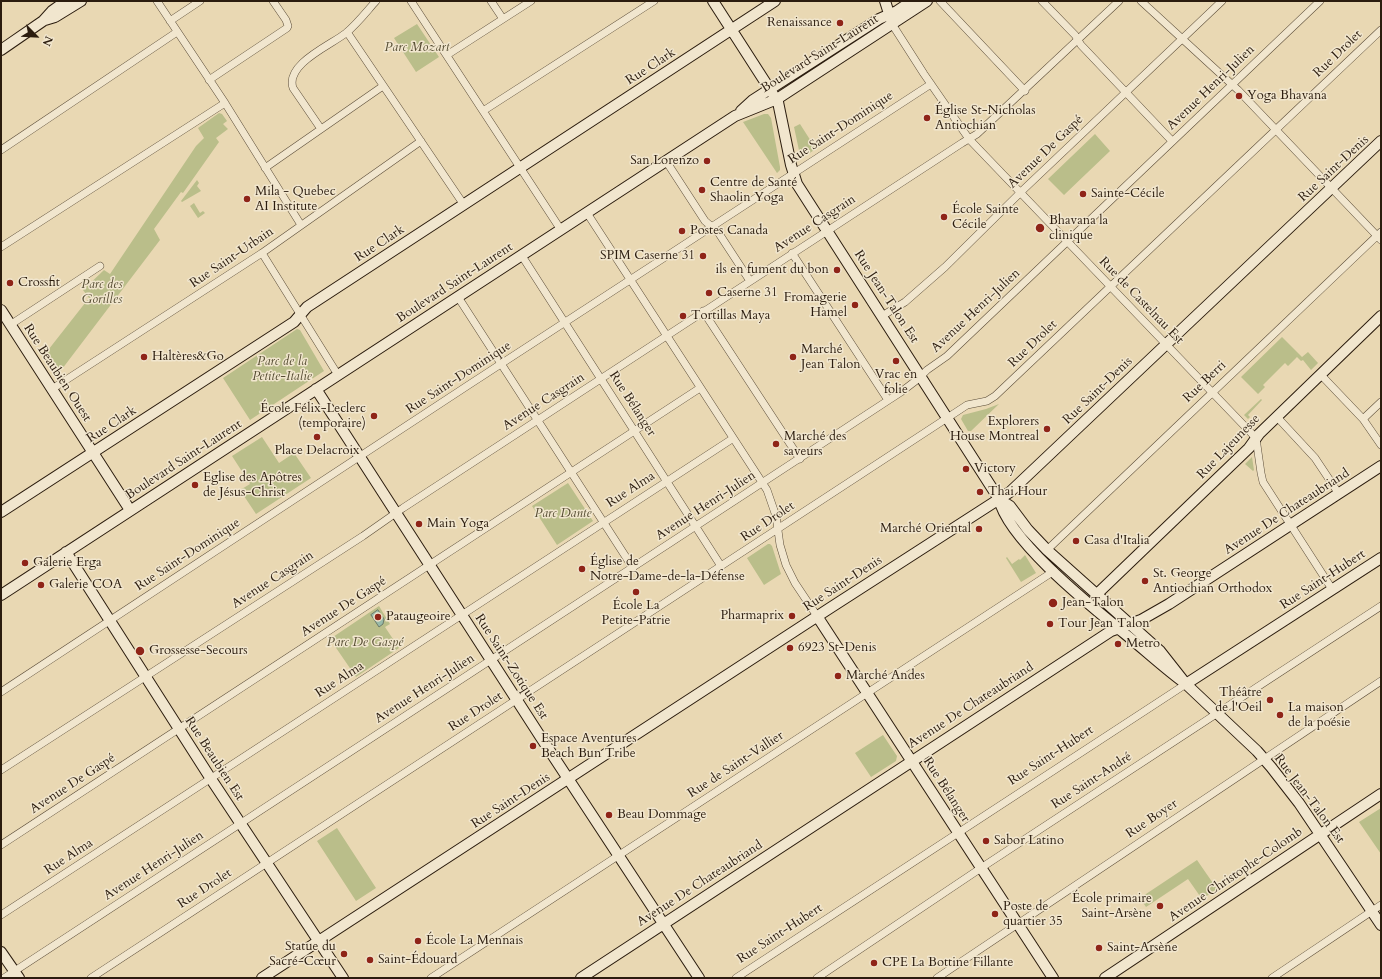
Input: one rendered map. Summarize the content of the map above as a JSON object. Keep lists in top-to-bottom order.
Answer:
{
  "streets": {
    "main road": [
      "Boulevard Saint-Laurent",
      "Rue Clark",
      "Rue Saint-Denis",
      "Rue Jean-Talon Est",
      "Rue Beaubien Ouest",
      "Rue Bélanger",
      "Rue Lajeunesse",
      "Avenue De Chateaubriand",
      "Rue Saint-Hubert",
      "Rue Saint-Zotique Est",
      "Rue Beaubien Est",
      "Avenue Christophe-Colomb"
    ],
    "street": [
      "Rue Drolet",
      "Avenue Henri-Julien",
      "Rue Saint-Dominique",
      "Avenue De Gaspé",
      "Avenue Casgrain",
      "Rue Saint-Urbain",
      "Rue de Castelnau Est",
      "Rue Berri",
      "Rue Alma",
      "Rue de Saint-Vallier",
      "Rue Saint-André",
      "Rue Boyer"
    ]
  },
  "crossings": [
    ["Boulevard Saint-Laurent", "Rue Jean-Talon Est"],
    ["Boulevard Saint-Laurent", "Rue de Castelnau Est"],
    ["Boulevard Saint-Laurent", "Rue Beaubien Ouest"],
    ["Boulevard Saint-Laurent", "Rue Bélanger"],
    ["Boulevard Saint-Laurent", "Rue Saint-Zotique Est"],
    ["Boulevard Saint-Laurent", "Rue Beaubien Est"],
    ["Rue Drolet", "Rue Jean-Talon Est"],
    ["Rue Drolet", "Rue de Castelnau Est"],
    ["Rue Drolet", "Rue Bélanger"],
    ["Rue Drolet", "Rue Saint-Zotique Est"],
    ["Rue Drolet", "Rue Beaubien Est"],
    ["Rue Clark", "Rue Jean-Talon Est"],
    ["Rue Clark", "Rue Beaubien Ouest"],
    ["Avenue Henri-Julien", "Rue Jean-Talon Est"],
    ["Avenue Henri-Julien", "Rue de Castelnau Est"],
    ["Avenue Henri-Julien", "Rue Bélanger"],
    ["Avenue Henri-Julien", "Rue Saint-Zotique Est"],
    ["Avenue Henri-Julien", "Rue Beaubien Est"],
    ["Rue Saint-Dominique", "Rue Jean-Talon Est"],
    ["Rue Saint-Dominique", "Rue de Castelnau Est"],
    ["Rue Saint-Dominique", "Rue Bélanger"],
    ["Rue Saint-Dominique", "Rue Saint-Zotique Est"],
    ["Rue Saint-Dominique", "Rue Beaubien Est"],
    ["Avenue De Gaspé", "Rue Jean-Talon Est"],
    ["Avenue De Gaspé", "Rue de Castelnau Est"],
    ["Avenue De Gaspé", "Rue Bélanger"],
    ["Avenue De Gaspé", "Rue Saint-Zotique Est"],
    ["Avenue De Gaspé", "Rue Beaubien Est"],
    ["Rue Saint-Denis", "Rue Jean-Talon Est"],
    ["Rue Saint-Denis", "Rue de Castelnau Est"],
    ["Rue Saint-Denis", "Rue Bélanger"],
    ["Rue Saint-Denis", "Rue Saint-Zotique Est"],
    ["Rue Saint-Denis", "Rue Beaubien Est"],
    ["Avenue Casgrain", "Rue Jean-Talon Est"],
    ["Avenue Casgrain", "Rue de Castelnau Est"],
    ["Avenue Casgrain", "Rue Bélanger"],
    ["Avenue Casgrain", "Rue Saint-Zotique Est"],
    ["Avenue Casgrain", "Rue Beaubien Est"],
    ["Rue Saint-Urbain", "Rue Beaubien Ouest"],
    ["Rue Jean-Talon Est", "Rue Berri"],
    ["Rue Jean-Talon Est", "Rue Lajeunesse"],
    ["Rue Jean-Talon Est", "Avenue De Chateaubriand"],
    ["Rue Jean-Talon Est", "Rue Saint-Hubert"],
    ["Rue Jean-Talon Est", "Rue de Saint-Vallier"],
    ["Rue Jean-Talon Est", "Rue Saint-André"],
    ["Rue Jean-Talon Est", "Rue Boyer"],
    ["Rue Jean-Talon Est", "Avenue Christophe-Colomb"],
    ["Rue de Castelnau Est", "Rue Berri"],
    ["Rue de Castelnau Est", "Rue Lajeunesse"],
    ["Rue Bélanger", "Rue Alma"],
    ["Rue Bélanger", "Avenue De Chateaubriand"],
    ["Rue Bélanger", "Rue Saint-Hubert"],
    ["Rue Bélanger", "Rue de Saint-Vallier"],
    ["Rue Bélanger", "Rue Saint-André"],
    ["Rue Bélanger", "Rue Boyer"],
    ["Rue Alma", "Rue Saint-Zotique Est"],
    ["Rue Alma", "Rue Beaubien Est"],
    ["Avenue De Chateaubriand", "Rue Saint-Zotique Est"],
    ["Rue Saint-Zotique Est", "Rue de Saint-Vallier"]
  ],
  "parks": [
    "Parc Mozart",
    "Parc des Gorilles",
    "Parc de la Petite-Italie",
    "Parc Dante",
    "Parc De Gaspé"
  ],
  "places": [
    "Renaissance",
    "Yoga Bhavana",
    "Église St-Nicholas Antiochian",
    "San Lorenzo",
    "Centre de Santé Shaolin Yoga",
    "Sainte-Cécile",
    "Mila - Quebec AI Institute",
    "École Sainte Cécile",
    "Bhavana la clinique",
    "Postes Canada",
    "SPIM Caserne 31",
    "ils en fument du bon",
    "Crossfit",
    "Caserne 31",
    "Fromagerie Hamel",
    "Tortillas Maya",
    "Haltères&Go",
    "Marché Jean Talon",
    "Vrac en folie",
    "École Félix-Leclerc (temporaire)",
    "Explorers House Montreal",
    "Place Delacroix",
    "Marché des saveurs",
    "Victory",
    "Eglise des Apôtres de Jésus-Christ",
    "Thai Hour",
    "Main Yoga",
    "Marché Oriental",
    "Casa d'Italia",
    "Galerie Erga",
    "Église de Notre-Dame-de-la-Défense",
    "St. George Antiochian Orthodox",
    "Galerie COA",
    "École La Petite-Patrie",
    "Jean-Talon",
    "Pharmaprix",
    "Pataugeoire",
    "Tour Jean Talon",
    "Metro",
    "6923 St-Denis",
    "Grossesse-Secours",
    "Marché Andes",
    "Théâtre de l'Oeil",
    "La maison de la poésie",
    "Espace Aventures Beach Bun Tribe",
    "Beau Dommage",
    "Sabor Latino",
    "École primaire Saint-Arsène",
    "Poste de quartier 35",
    "École La Mennais",
    "Saint-Arsène",
    "Statue du Sacré-Cœur",
    "Saint-Édouard",
    "CPE La Bottine Fillante"
  ],
  "north": "bottom right"
}
